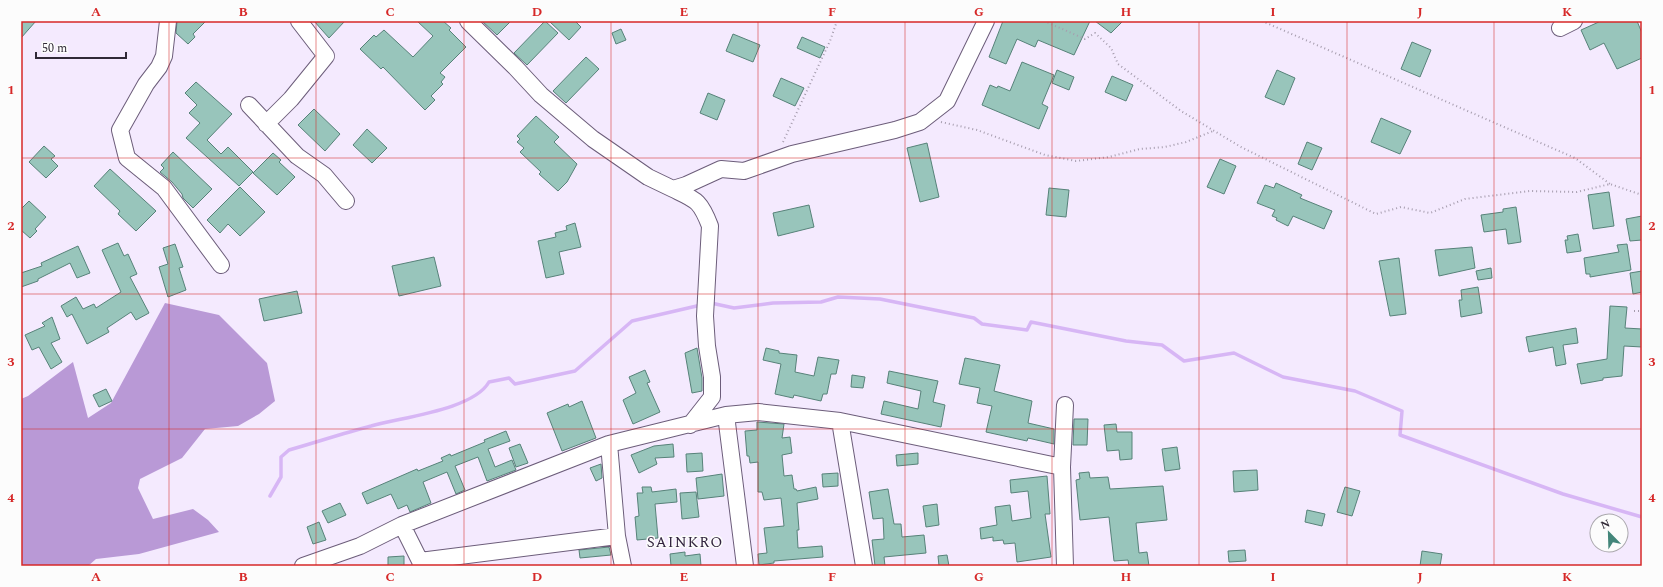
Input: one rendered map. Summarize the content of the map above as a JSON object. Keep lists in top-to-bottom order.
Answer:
{
  "districts": ["SAINKRO"],
  "scale_bar": "50 m",
  "north": "top left",
  "grid": {
    "columns": [
      "A",
      "B",
      "C",
      "D",
      "E",
      "F",
      "G",
      "H",
      "I",
      "J",
      "K"
    ],
    "rows": [
      "1",
      "2",
      "3",
      "4"
    ]
  }
}
